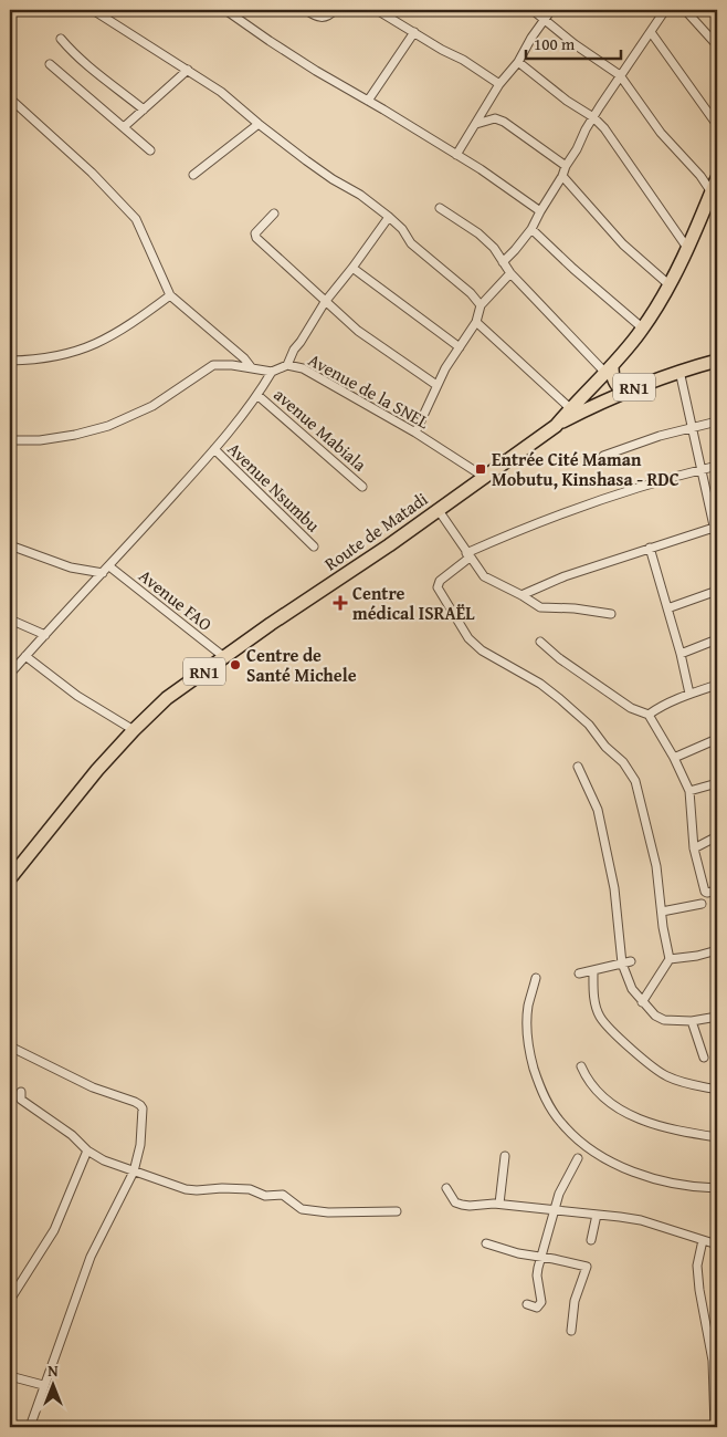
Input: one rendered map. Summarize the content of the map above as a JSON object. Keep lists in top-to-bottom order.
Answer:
{
  "streets": {
    "highway": ["RN1", "Route de Matadi"],
    "street": [
      "Avenue de la SNEL",
      "avenue Mabiala",
      "Avenue Nsumbu",
      "Avenue FAO"
    ]
  },
  "crossings": [
    ["RN1", "Route de Matadi"],
    ["Avenue de la SNEL", "Route de Matadi"],
    ["Route de Matadi", "Avenue FAO"]
  ],
  "places": {
    "transit": ["Entrée Cité Maman Mobutu, Kinshasa - RDC"],
    "health": ["Centre médical ISRAËL"],
    "other": ["Centre de Santé Michele"]
  },
  "scale_bar": "100 m",
  "north": "top"
}
